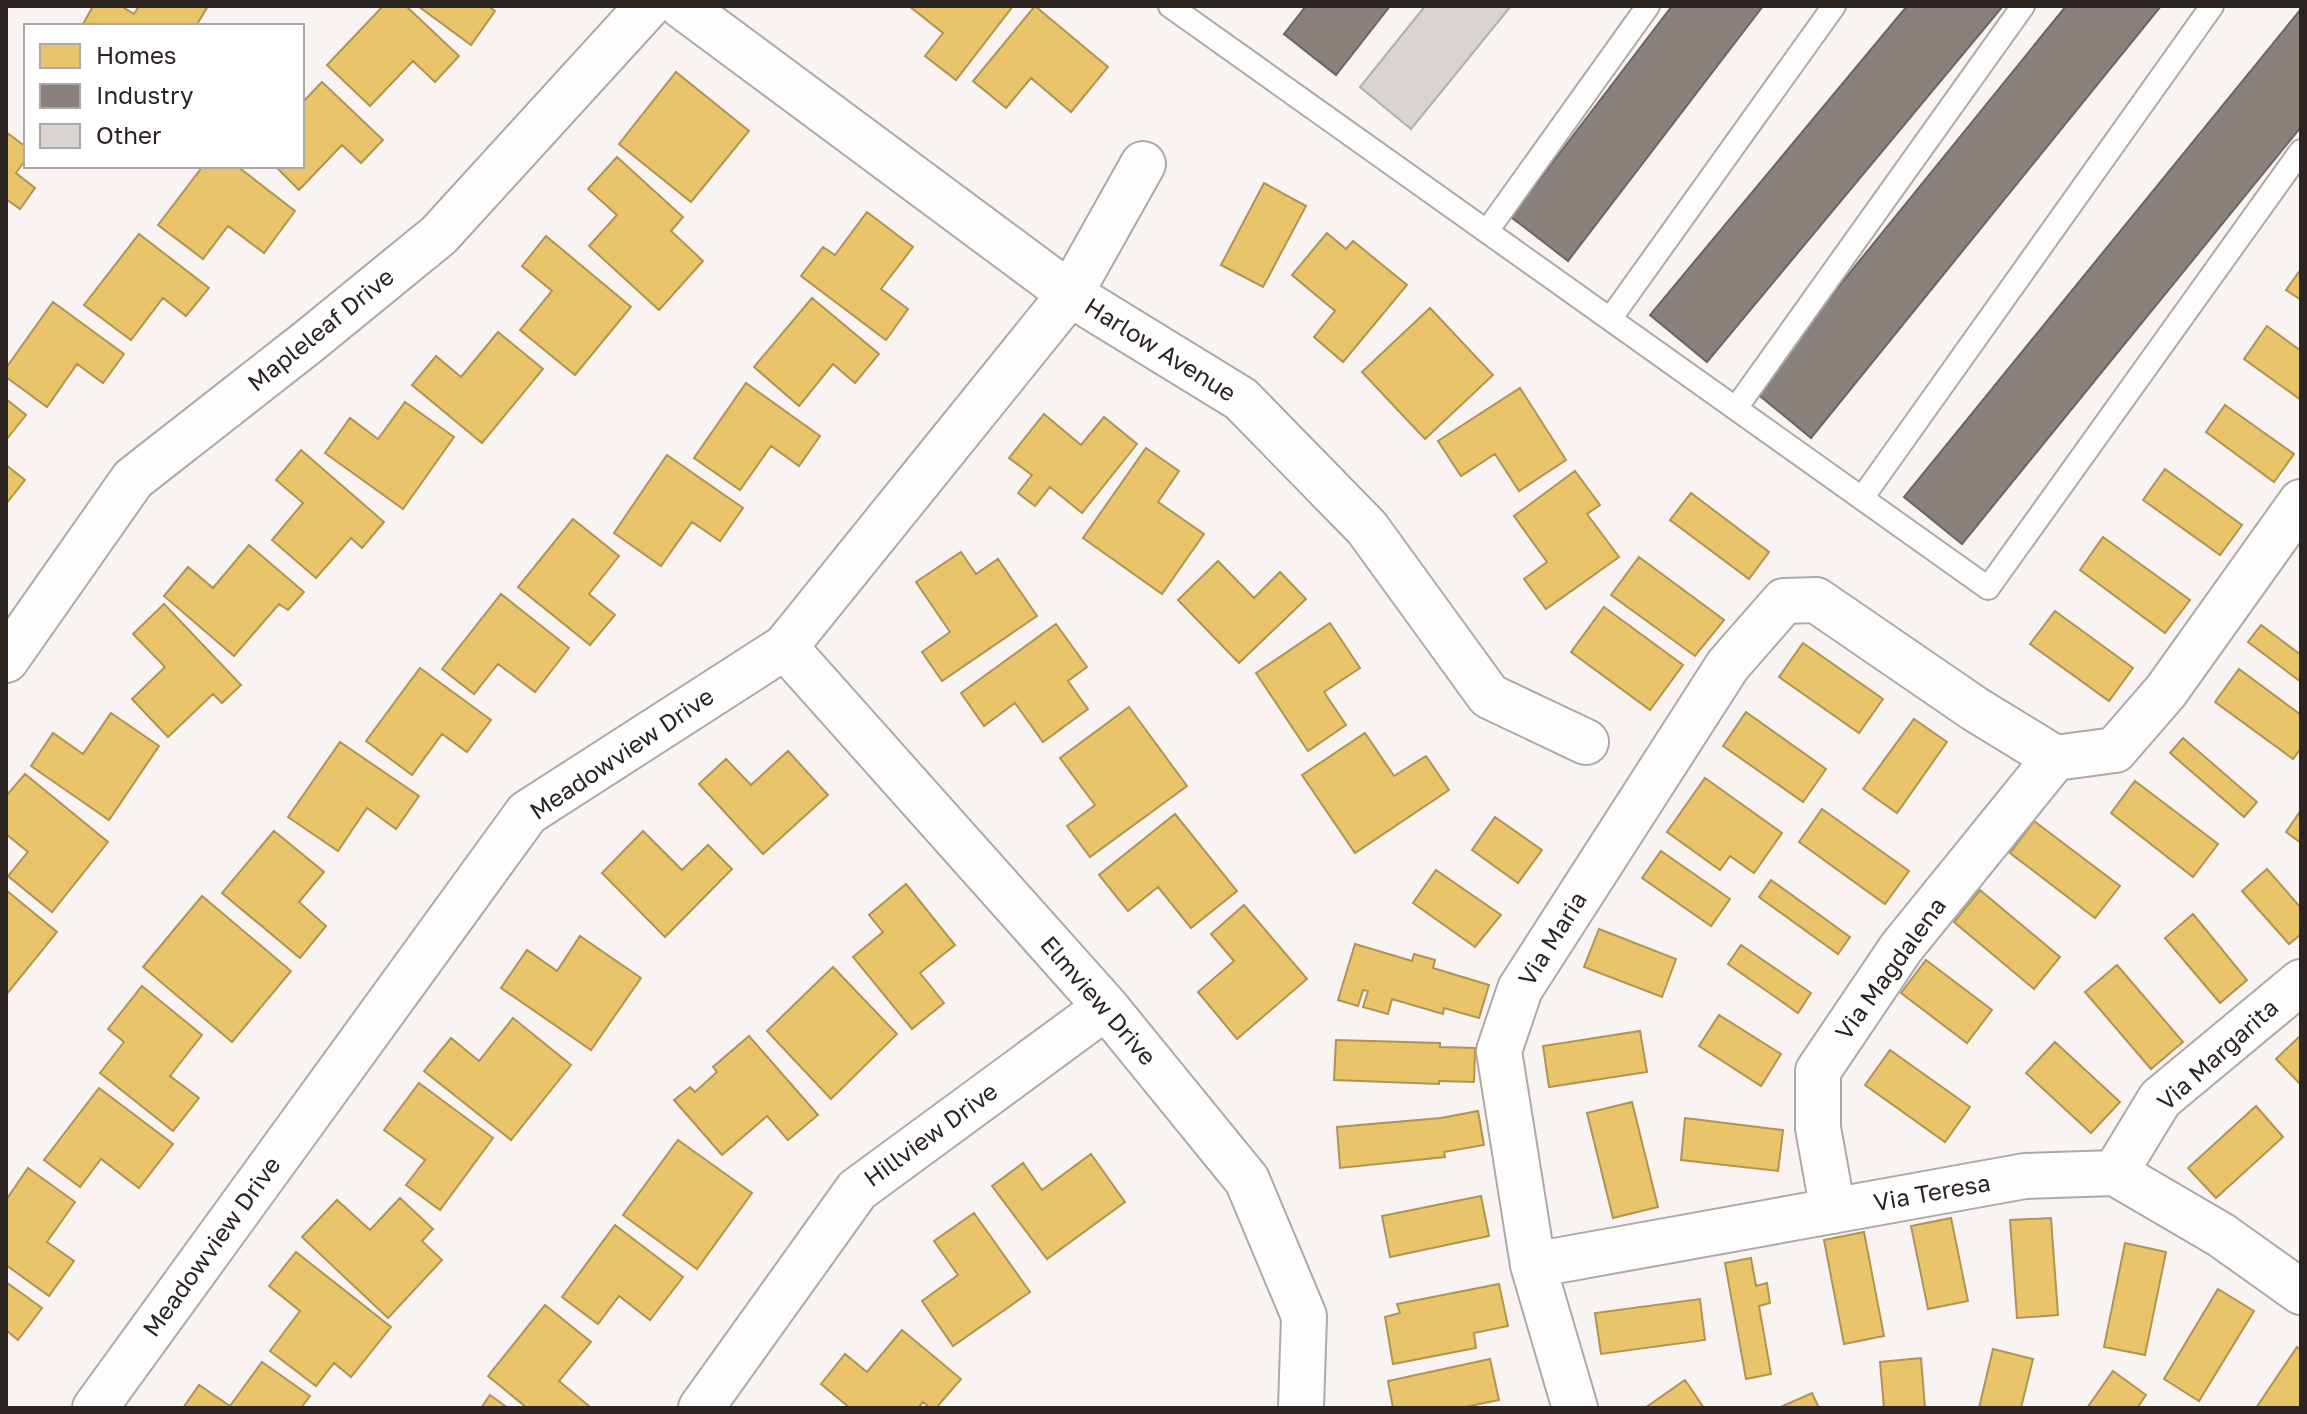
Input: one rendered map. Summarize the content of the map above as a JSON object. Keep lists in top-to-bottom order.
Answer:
{
  "streets": {
    "street": [
      "Mapleleaf Drive",
      "Harlow Avenue",
      "Meadowview Drive",
      "Via Maria",
      "Via Magdalena",
      "Elmview Drive",
      "Via Margarita",
      "Hillview Drive",
      "Via Teresa"
    ]
  },
  "crossings": [
    ["Harlow Avenue", "Meadowview Drive"],
    ["Meadowview Drive", "Elmview Drive"],
    ["Via Maria", "Via Magdalena"],
    ["Via Maria", "Via Teresa"],
    ["Via Magdalena", "Via Teresa"],
    ["Elmview Drive", "Hillview Drive"],
    ["Via Margarita", "Via Teresa"]
  ],
  "legend": ["Homes", "Industry", "Other"]
}
